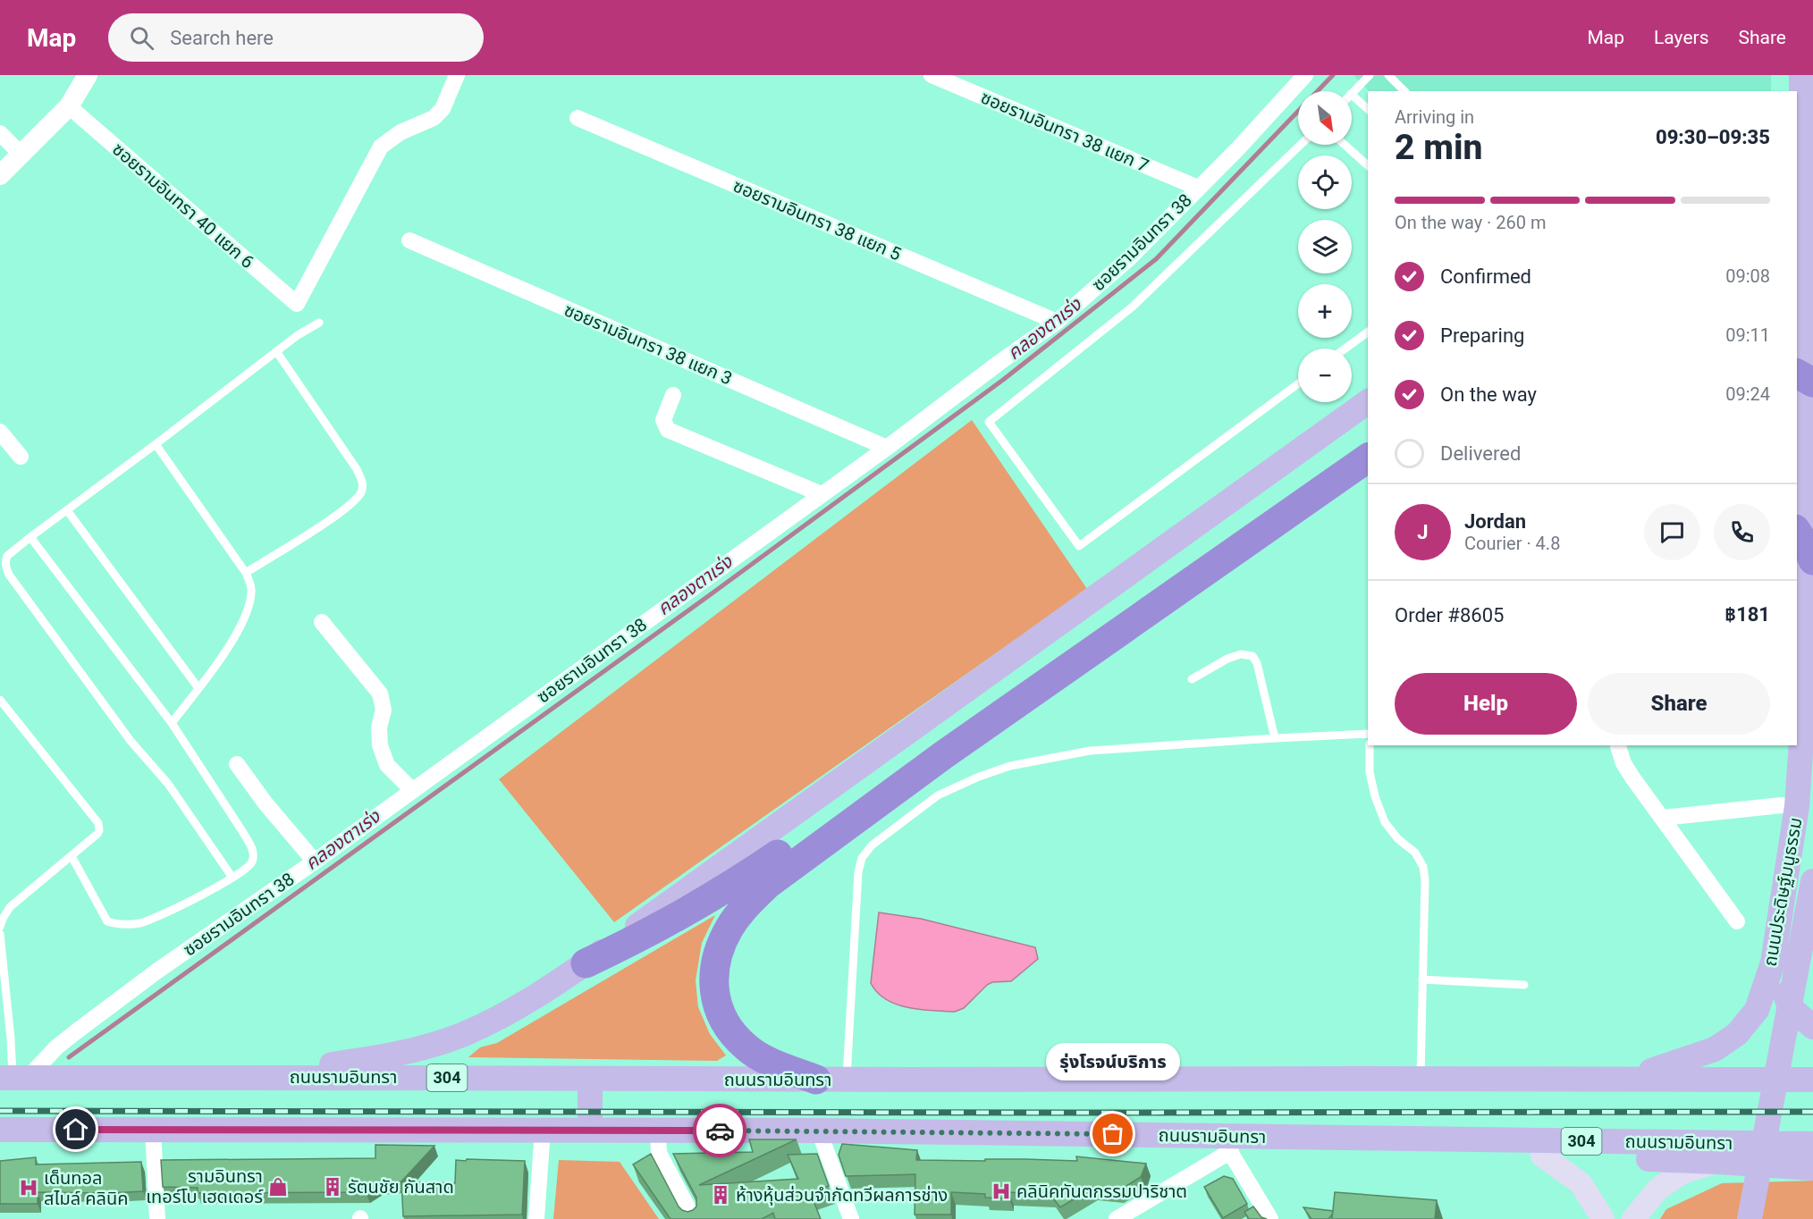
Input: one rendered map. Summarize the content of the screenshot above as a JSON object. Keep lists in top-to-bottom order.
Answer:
{
  "streets": {
    "main road": ["ถนนประดิษฐ์มนูธรรม", "ถนนรามอินทรา", "304"],
    "street": [
      "ซอยรามอินทรา 38 แยก 7",
      "ซอยรามอินทรา 40 แยก 6",
      "ซอยรามอินทรา 38 แยก 5",
      "ซอยรามอินทรา 38",
      "ซอยรามอินทรา 38 แยก 3"
    ]
  },
  "crossings": [
    ["ซอยรามอินทรา 38 แยก 7", "ซอยรามอินทรา 38"],
    ["ซอยรามอินทรา 38 แยก 5", "ซอยรามอินทรา 38"],
    ["ซอยรามอินทรา 38", "ซอยรามอินทรา 38 แยก 3"],
    ["ซอยรามอินทรา 38", "ถนนรามอินทรา"],
    ["ถนนประดิษฐ์มนูธรรม", "ถนนรามอินทรา"]
  ],
  "water": ["คลองตาเร่ง"],
  "places": {
    "other": ["รุ่งโรจน์บริการ"],
    "shop": ["รามอินทรา เทอร์โบ เฮดเดอร์"],
    "building": ["รัตนชัย กันสาด", "ห้างหุ้นส่วนจำกัดทวีผลการช่าง"],
    "hospital": ["เด็นทอล สไมล์ คลินิค", "คลินิคทันตกรรมปาริชาต"]
  },
  "north": "bottom right",
  "page": {
    "header": "Map",
    "search": "Search here",
    "nav": ["Map", "Layers", "Share"],
    "map_buttons": ["+", "−"],
    "heading": ["2 min", "Arriving in", "09:30–09:35"],
    "panel": [
      "Jordan",
      "Courier · 4.8",
      "Order #8605",
      "฿181"
    ],
    "bar": "On the way · 260 m",
    "list": [
      ["Confirmed", "09:08"],
      ["Preparing", "09:11"],
      ["On the way", "09:24"],
      "Delivered"
    ],
    "round": "J",
    "buttons": ["Help", "Share"],
    "bubble": "รุ่งโรจน์บริการ"
  }
}
